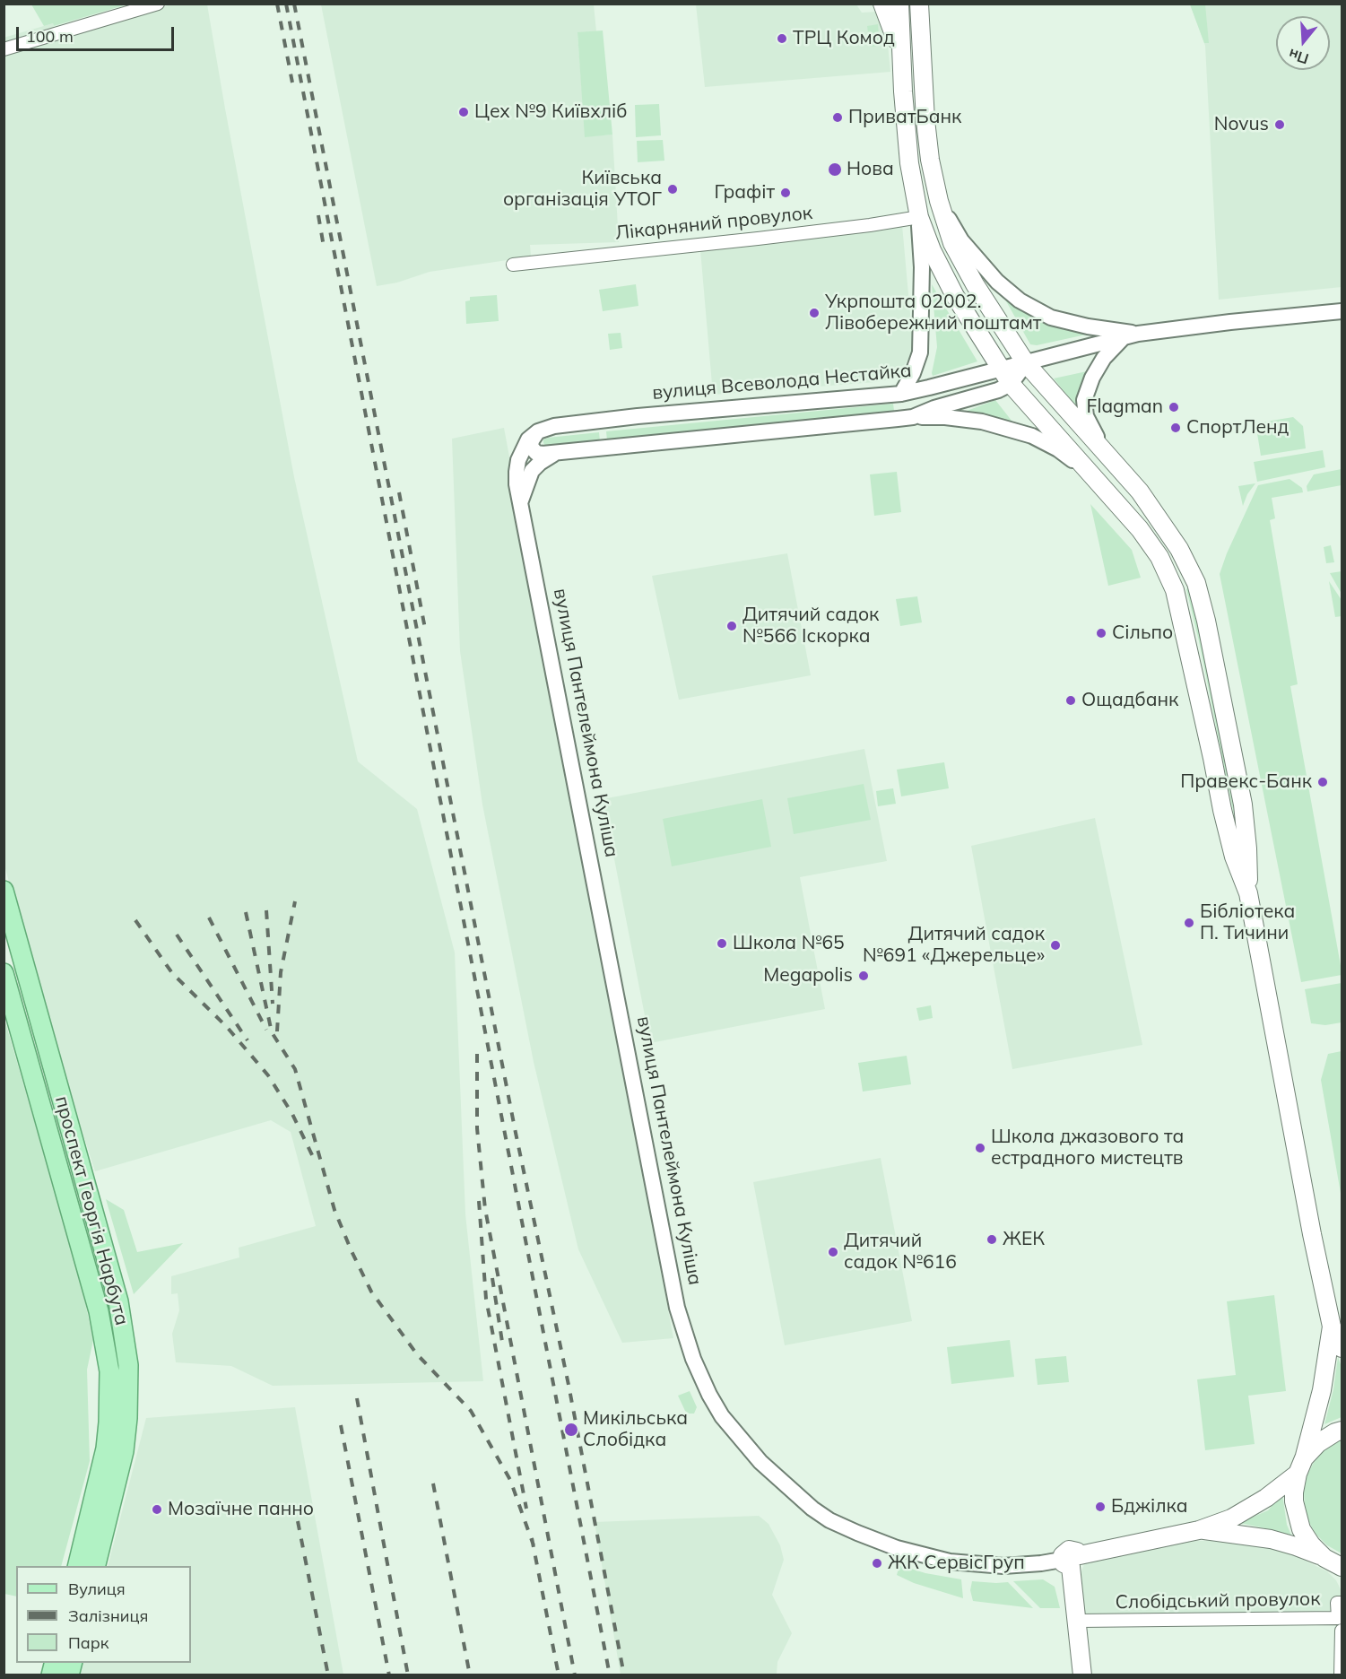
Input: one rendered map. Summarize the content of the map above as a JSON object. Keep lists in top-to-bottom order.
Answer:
{
  "streets": {
    "main road": ["вулиця Пантелеймона Куліша", "проспект Георгія Нарбута"],
    "street": ["Лікарняний провулок", "вулиця Всеволода Нестайка", "Слобідський провулок"]
  },
  "crossings": [
    ["вулиця Всеволода Нестайка", "вулиця Пантелеймона Куліша"]
  ],
  "places": [
    "ТРЦ Комод",
    "Цех №9 Київхліб",
    "ПриватБанк",
    "Novus",
    "Нова",
    "Київська організація УТОГ",
    "Графіт",
    "Укрпошта 02002. Лівобережний поштамт",
    "Flagman",
    "СпортЛенд",
    "Дитячий садок №566 Іскорка",
    "Сільпо",
    "Ощадбанк",
    "Правекс-Банк",
    "Бібліотека П. Тичини",
    "Школа №65",
    "Дитячий садок №691 «Джерельце»",
    "Megapolis",
    "Школа джазового та естрадного мистецтв",
    "ЖЕК",
    "Дитячий садок №616",
    "Микільська Слобідка",
    "Бджілка",
    "Мозаїчне панно",
    "ЖК СервісГруп"
  ],
  "legend": ["Вулиця", "Залізниця", "Парк"],
  "scale_bar": "100 m",
  "north": "bottom"
}
